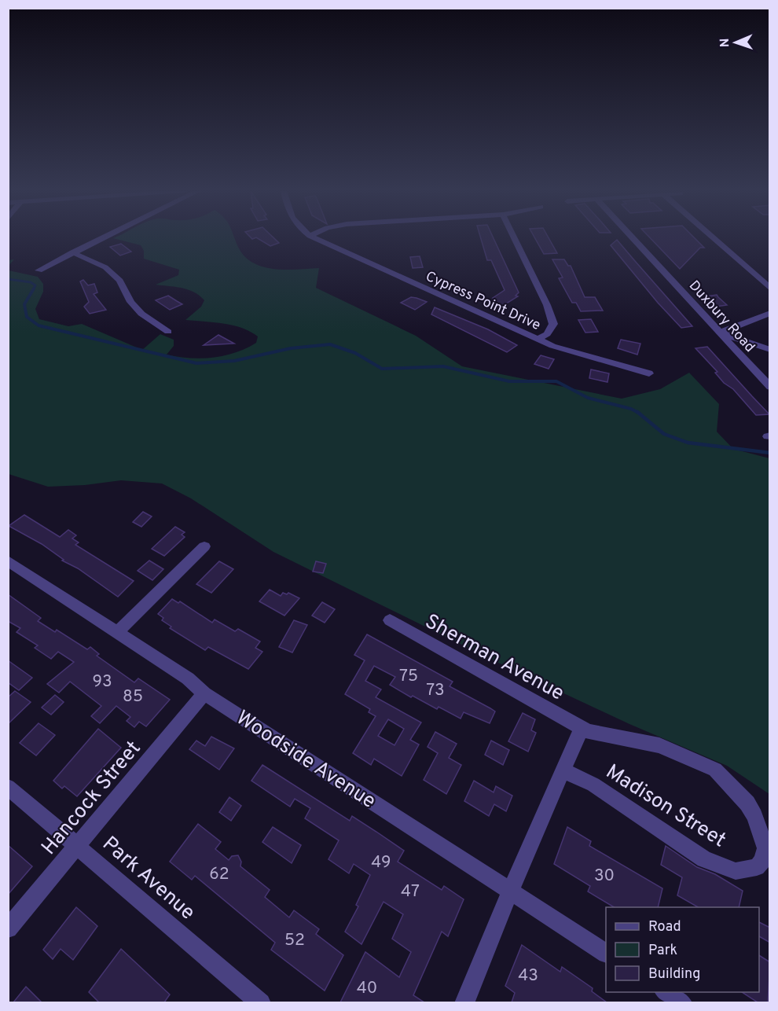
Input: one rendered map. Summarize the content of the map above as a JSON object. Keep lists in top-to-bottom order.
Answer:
{
  "streets": {
    "street": [
      "Cypress Point Drive",
      "Duxbury Road",
      "Sherman Avenue",
      "Woodside Avenue",
      "Hancock Street",
      "Madison Street",
      "Park Avenue"
    ]
  },
  "crossings": [
    ["Sherman Avenue", "Madison Street"],
    ["Woodside Avenue", "Hancock Street"],
    ["Hancock Street", "Park Avenue"]
  ],
  "house_numbers": [
    "75",
    "93",
    "73",
    "85",
    "49",
    "62",
    "30",
    "47",
    "52",
    "43",
    "40"
  ],
  "legend": ["Road", "Park", "Building"],
  "north": "left"
}
